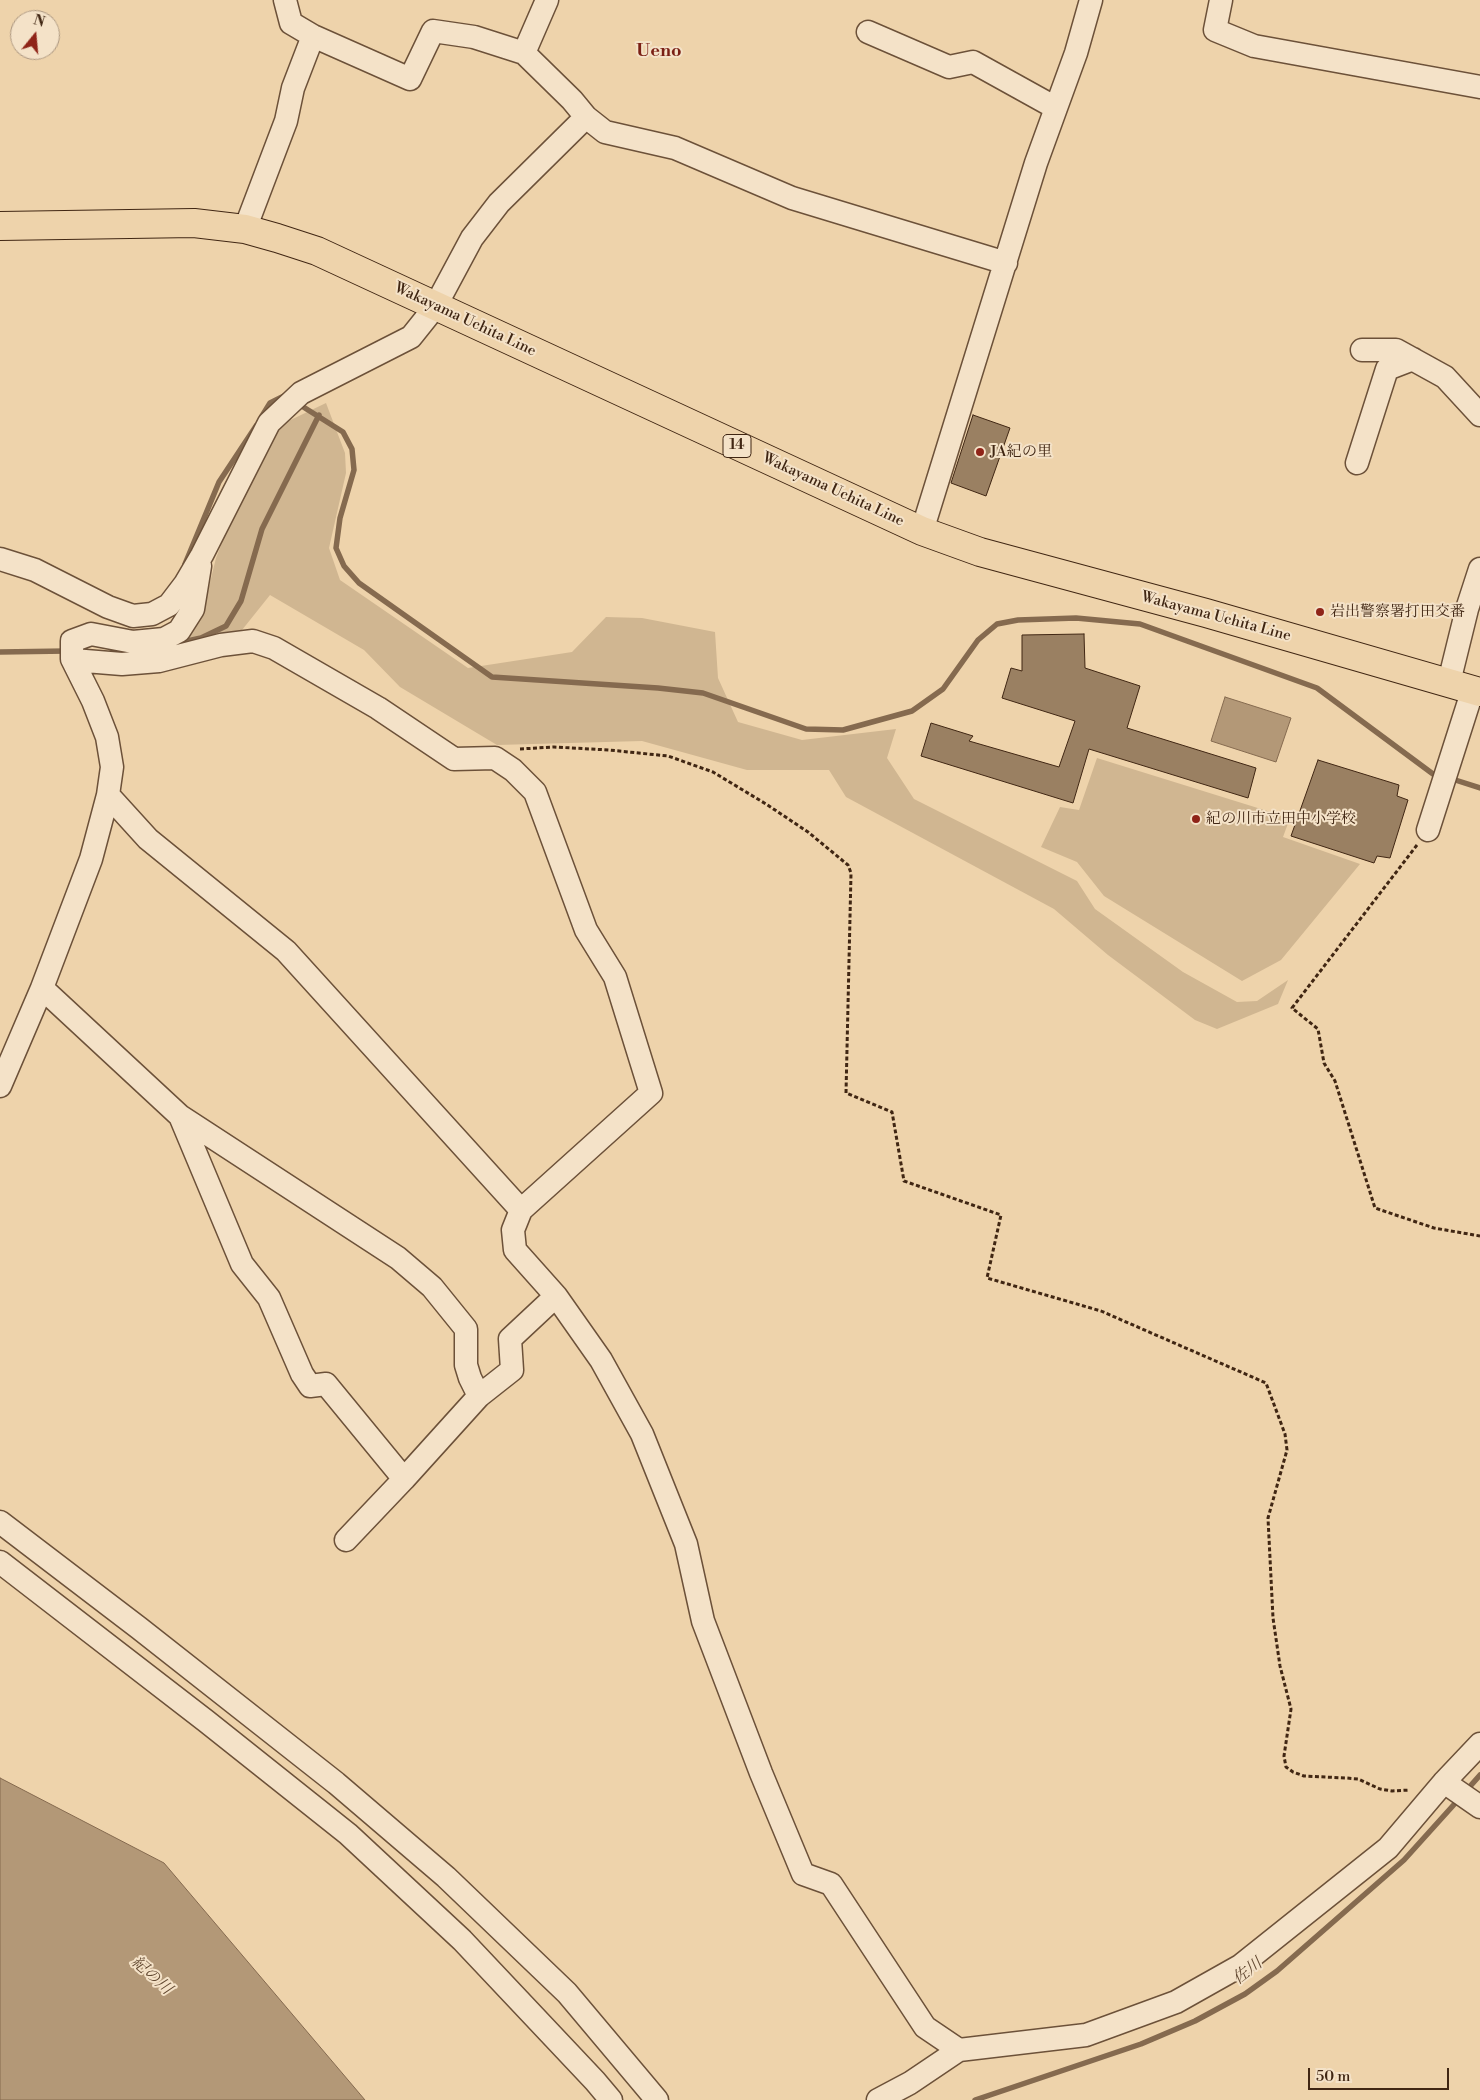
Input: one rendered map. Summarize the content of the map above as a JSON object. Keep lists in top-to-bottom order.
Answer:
{
  "streets": {
    "main road": ["Wakayama Uchita Line", "14"]
  },
  "districts": ["Ueno"],
  "water": ["佐川", "紀の川"],
  "places": ["JA紀の里", "岩出警察署打田交番", "紀の川市立田中小学校"],
  "scale_bar": "50 m",
  "north": "top"
}
